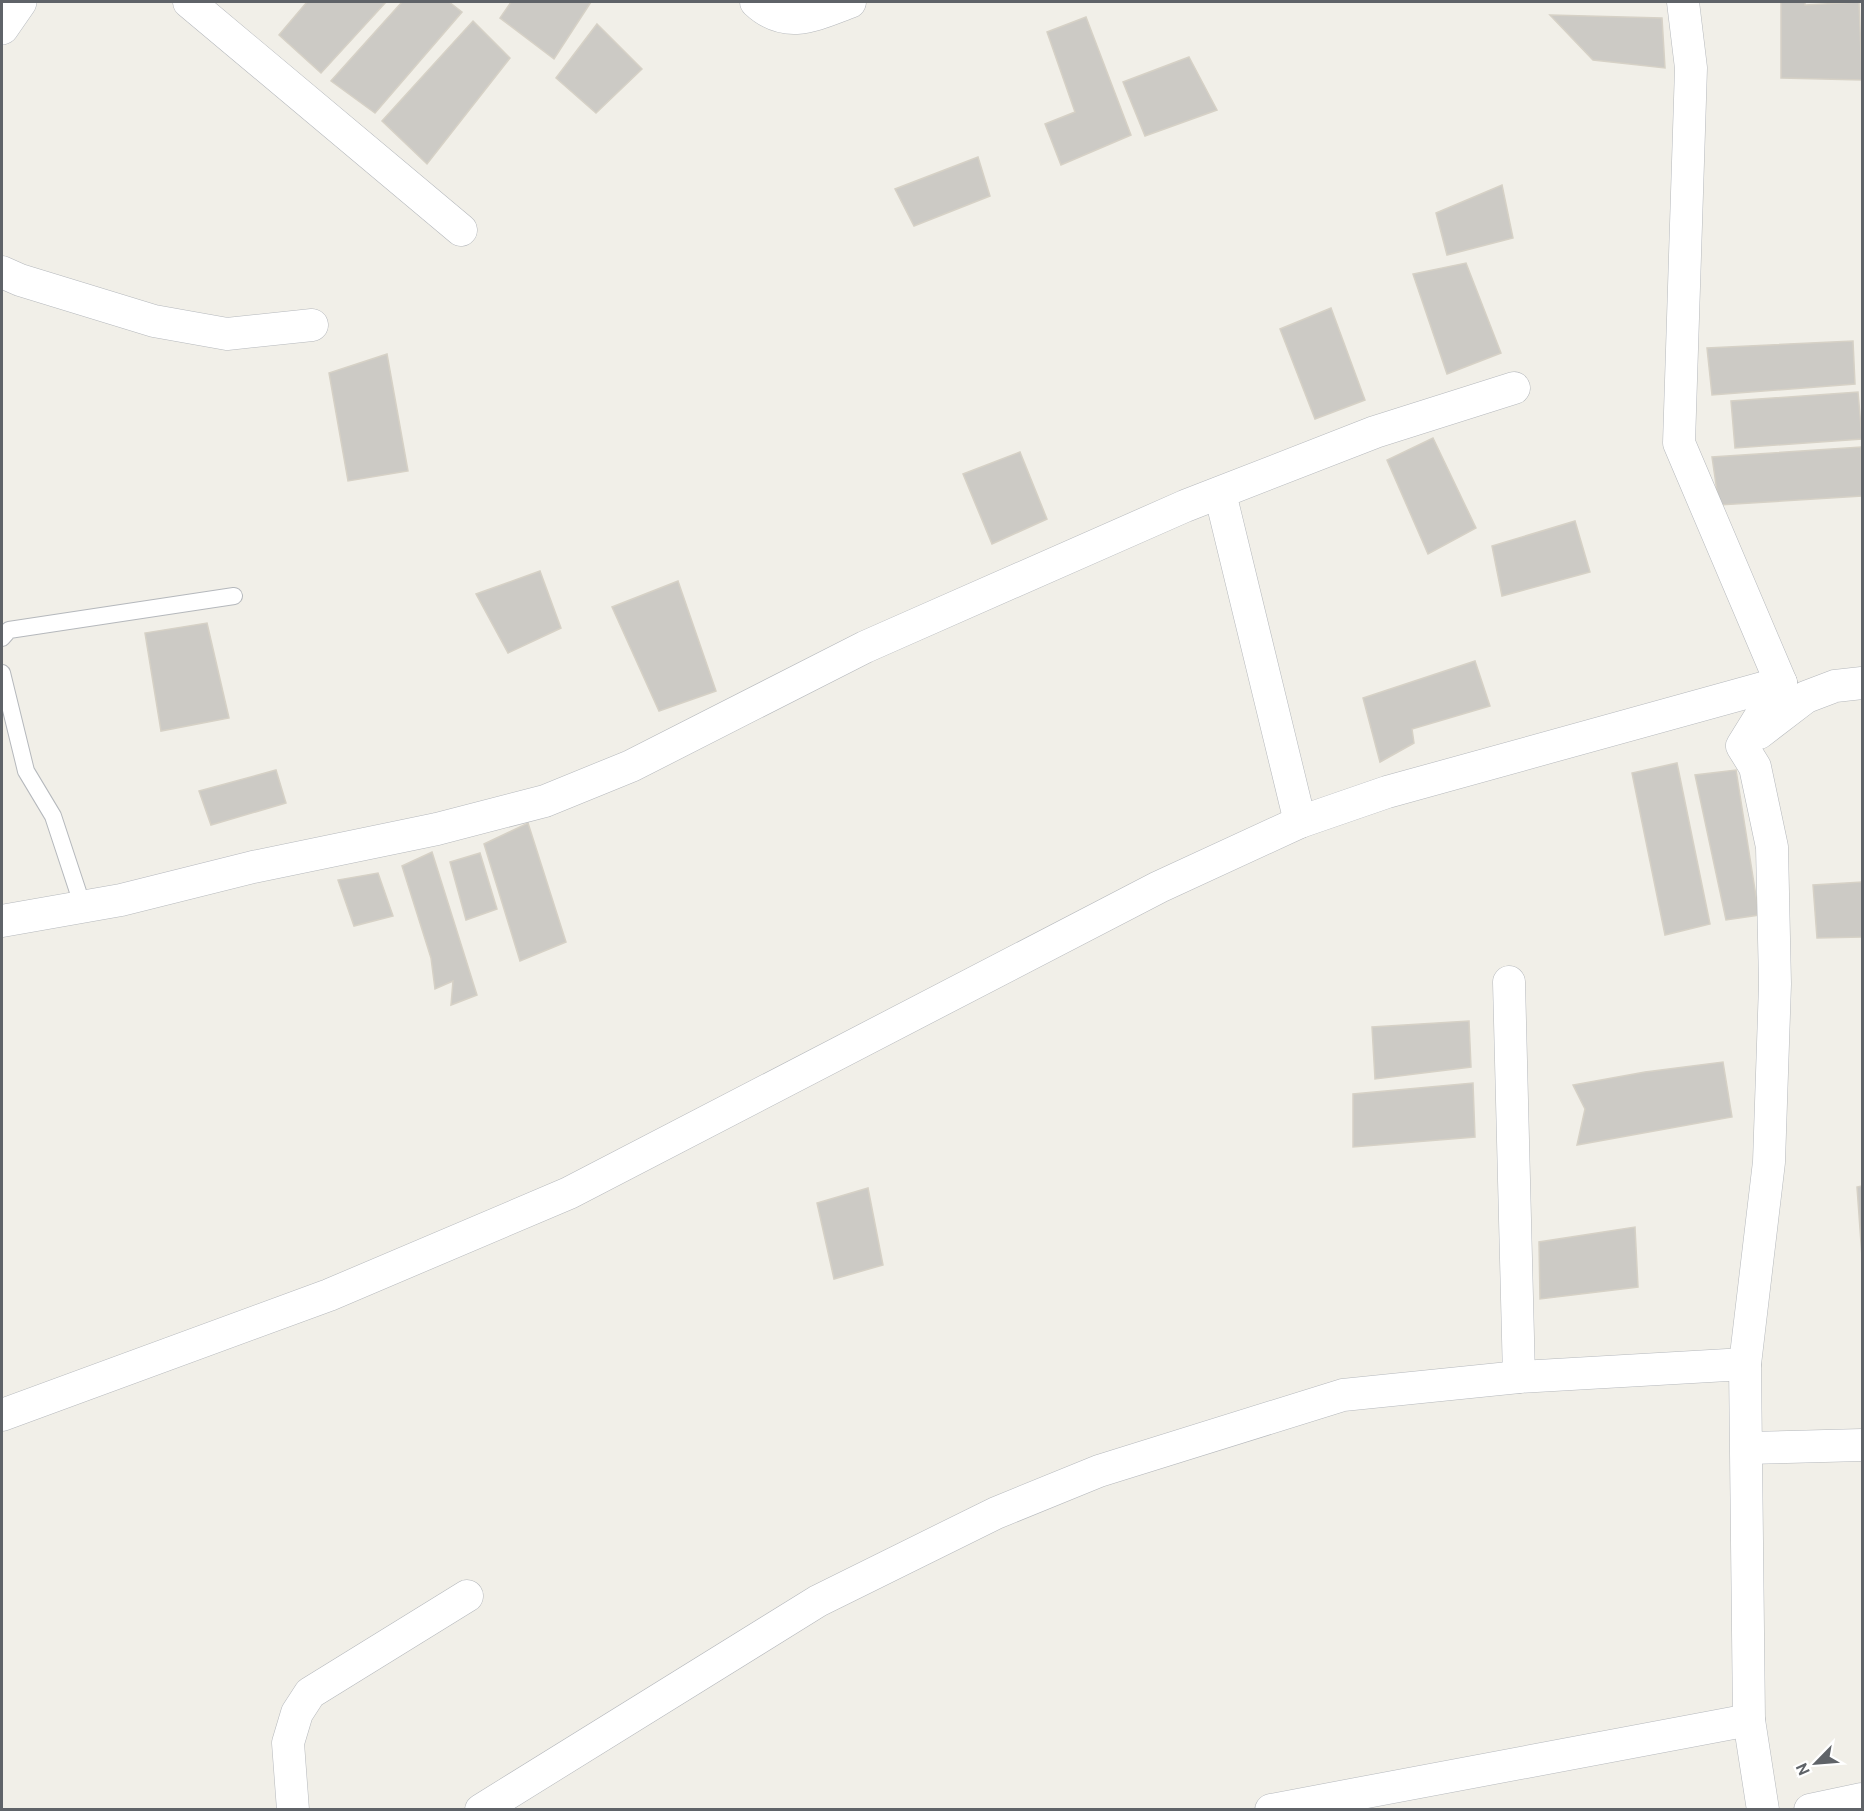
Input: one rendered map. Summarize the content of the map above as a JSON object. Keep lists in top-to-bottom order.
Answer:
{
  "north": "bottom left"
}
